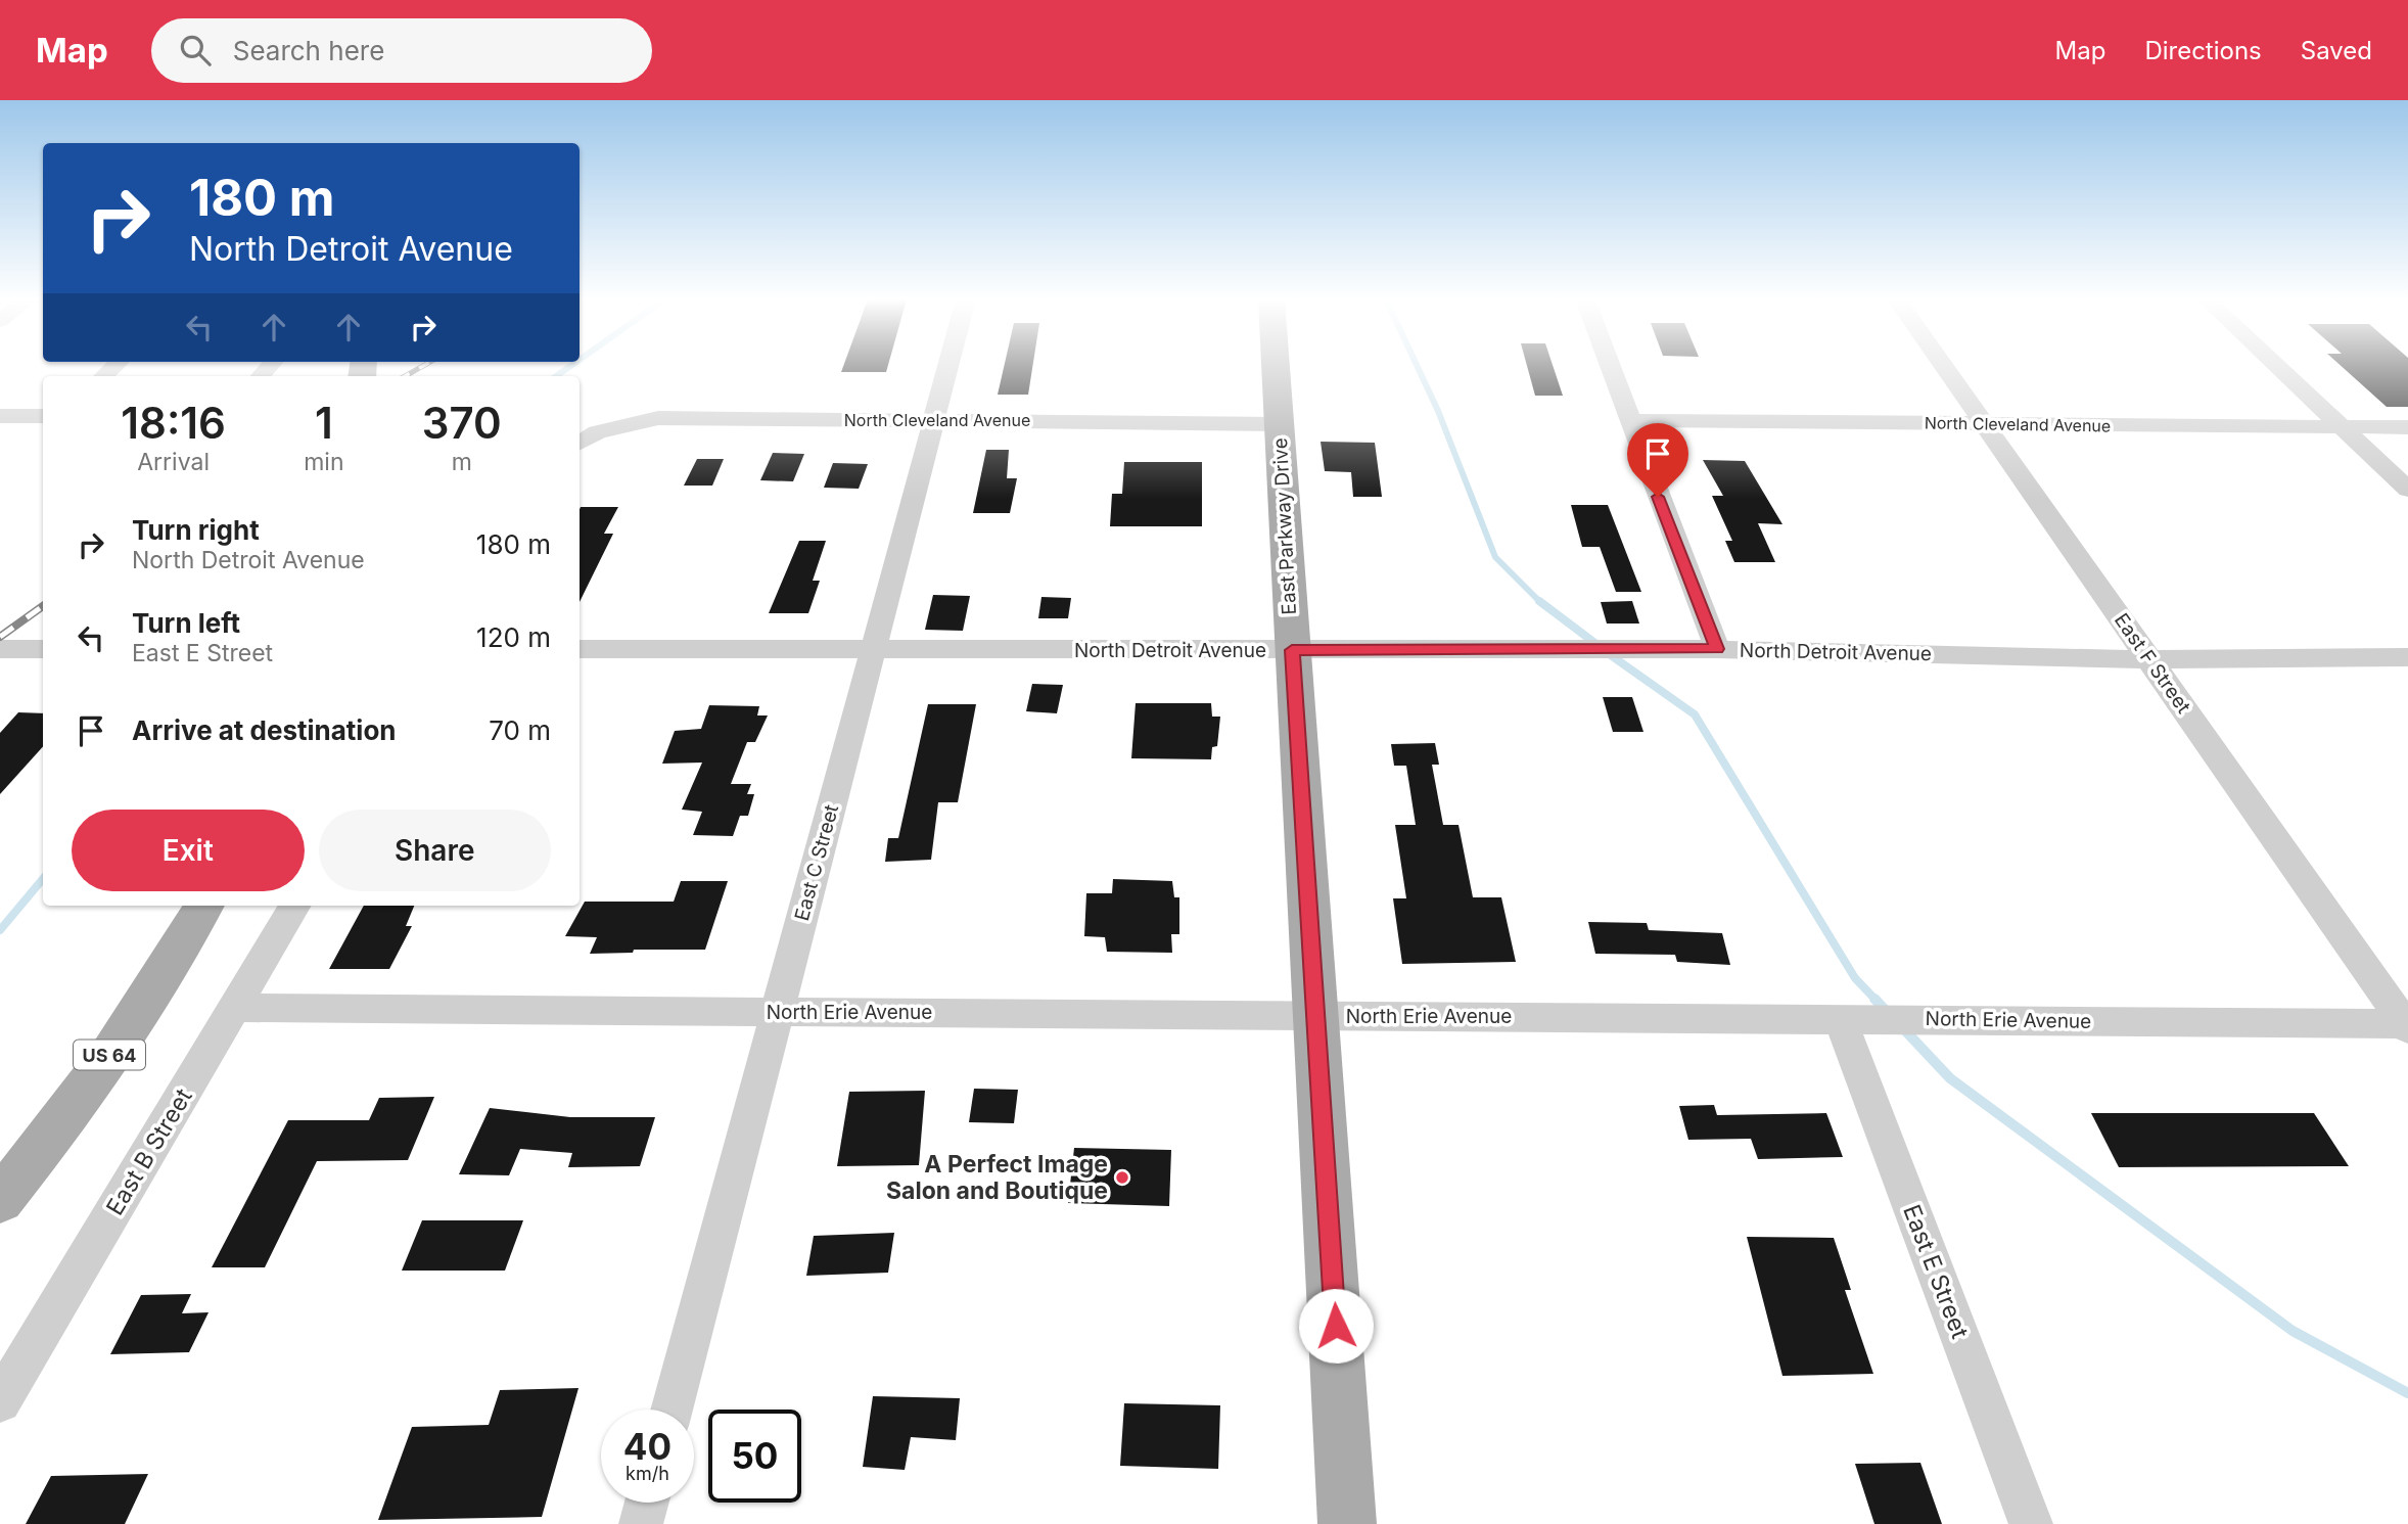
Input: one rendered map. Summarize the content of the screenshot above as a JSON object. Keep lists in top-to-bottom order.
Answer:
{
  "streets": {
    "main road": ["East Parkway Drive", "US 64"],
    "street": [
      "North Cleveland Avenue",
      "North Detroit Avenue",
      "East F Street",
      "East C Street",
      "North Erie Avenue",
      "East B Street",
      "East E Street"
    ]
  },
  "crossings": [
    ["North Cleveland Avenue", "East Parkway Drive"],
    ["North Cleveland Avenue", "East F Street"],
    ["North Cleveland Avenue", "East C Street"],
    ["East Parkway Drive", "North Detroit Avenue"],
    ["East Parkway Drive", "North Erie Avenue"],
    ["North Detroit Avenue", "East F Street"],
    ["North Detroit Avenue", "East C Street"],
    ["East F Street", "North Erie Avenue"],
    ["East C Street", "North Erie Avenue"],
    ["North Erie Avenue", "East B Street"],
    ["North Erie Avenue", "East E Street"]
  ],
  "places": ["A Perfect Image Salon and Boutique"],
  "page": {
    "header": "Map",
    "search": "Search here",
    "nav": ["Map", "Directions", "Saved"],
    "turn": ["180 m", "North Detroit Avenue"],
    "eta": [
      "18:16",
      "Arrival",
      "1",
      "min",
      "370",
      "m"
    ],
    "list": [
      {
        "name": "Turn right",
        "note": "North Detroit Avenue",
        "value": "180 m"
      },
      {
        "name": "Turn left",
        "note": "East E Street",
        "value": "120 m"
      },
      {
        "name": "Arrive at destination",
        "value": "70 m"
      }
    ],
    "buttons": ["Exit", "Share"],
    "speed": "40 km/h",
    "limit": "50"
  }
}
